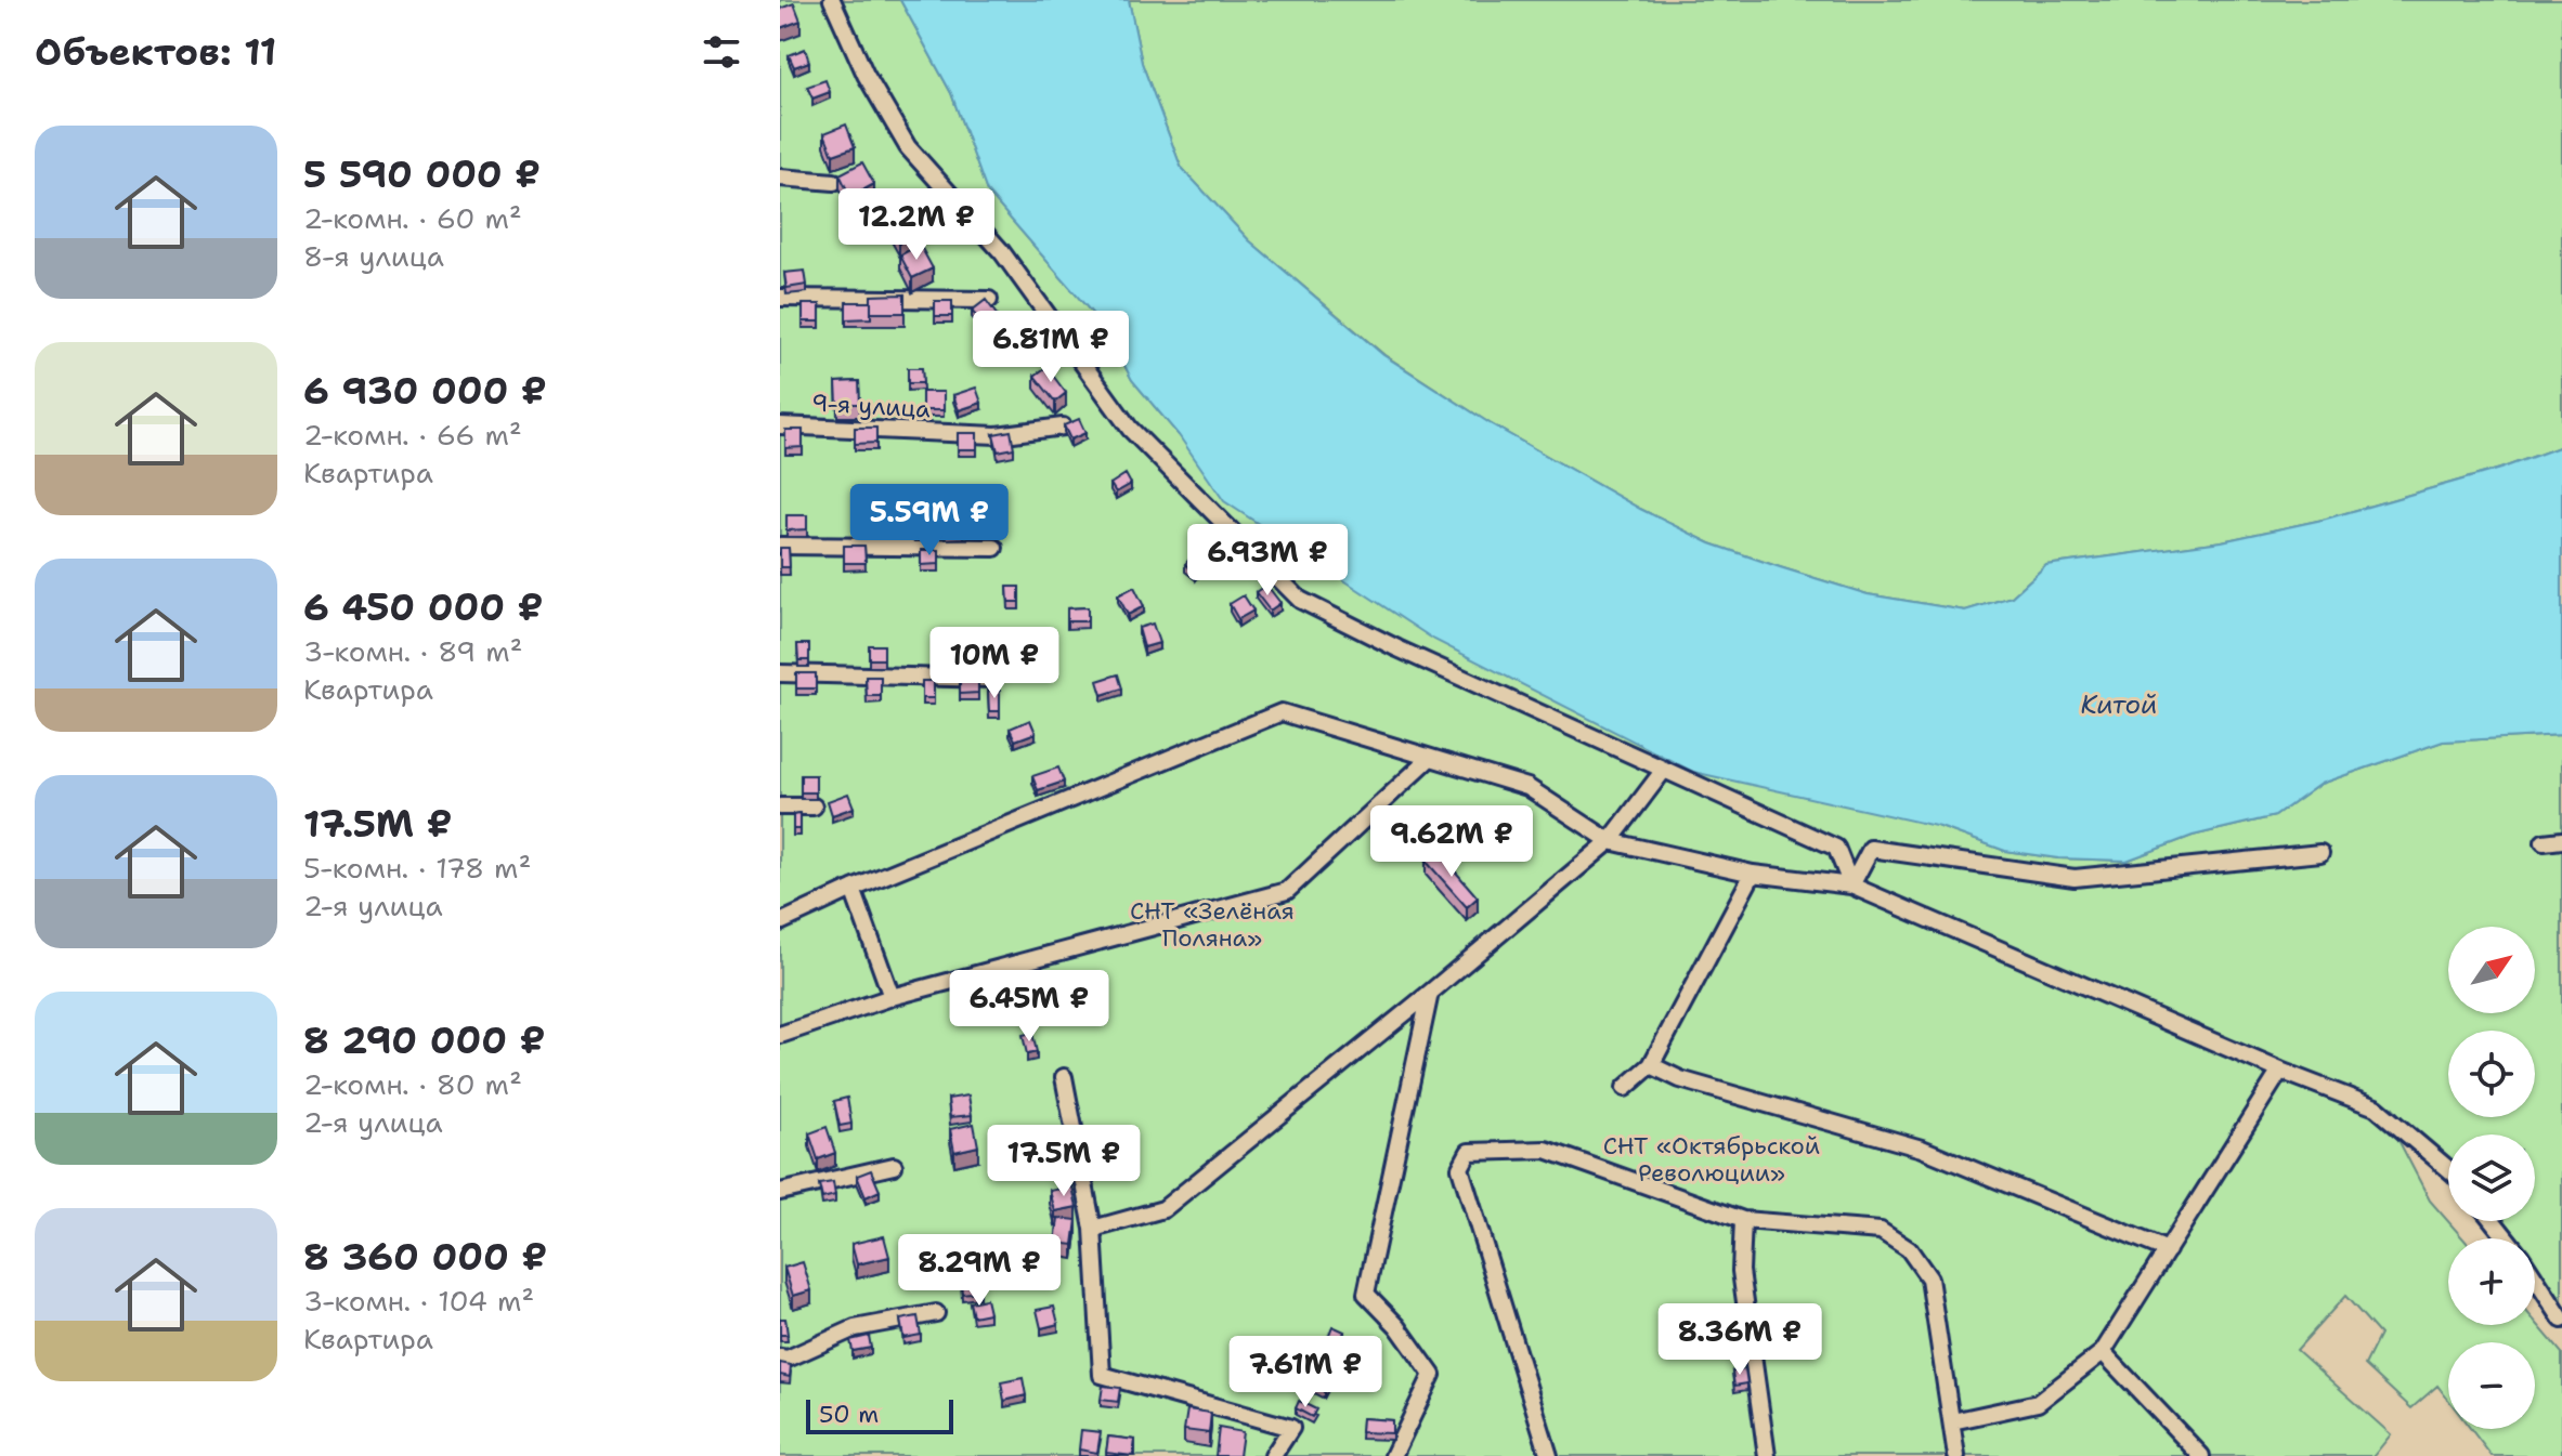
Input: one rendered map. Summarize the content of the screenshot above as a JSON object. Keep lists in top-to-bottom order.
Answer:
{
  "streets": {
    "street": ["9-я улица"]
  },
  "water": ["Китой"],
  "parks": ["СНТ «Зелёная Поляна»", "СНТ «Октябрьской Революции»"],
  "scale_bar": "50 m",
  "north": "top right",
  "page": {
    "heading": "Объектов: 11",
    "list": [
      {
        "name": "5 590 000 ₽",
        "note": "2-комн. · 60 m² · 8-я улица"
      },
      {
        "name": "6 930 000 ₽",
        "note": "2-комн. · 66 m² · Квартира"
      },
      {
        "name": "6 450 000 ₽",
        "note": "3-комн. · 89 m² · Квартира"
      },
      {
        "name": "17.5M ₽",
        "note": "5-комн. · 178 m² · 2-я улица"
      },
      {
        "name": "8 290 000 ₽",
        "note": "2-комн. · 80 m² · 2-я улица"
      },
      {
        "name": "8 360 000 ₽",
        "note": "3-комн. · 104 m² · Квартира"
      }
    ],
    "price": [
      "12.2M ₽",
      "6.81M ₽",
      "5.59M ₽",
      "6.93M ₽",
      "10M ₽",
      "9.62M ₽",
      "6.45M ₽",
      "17.5M ₽",
      "8.29M ₽",
      "8.36M ₽",
      "7.61M ₽"
    ],
    "map_buttons": ["+", "−"],
    "scale": "50 m"
  }
}
